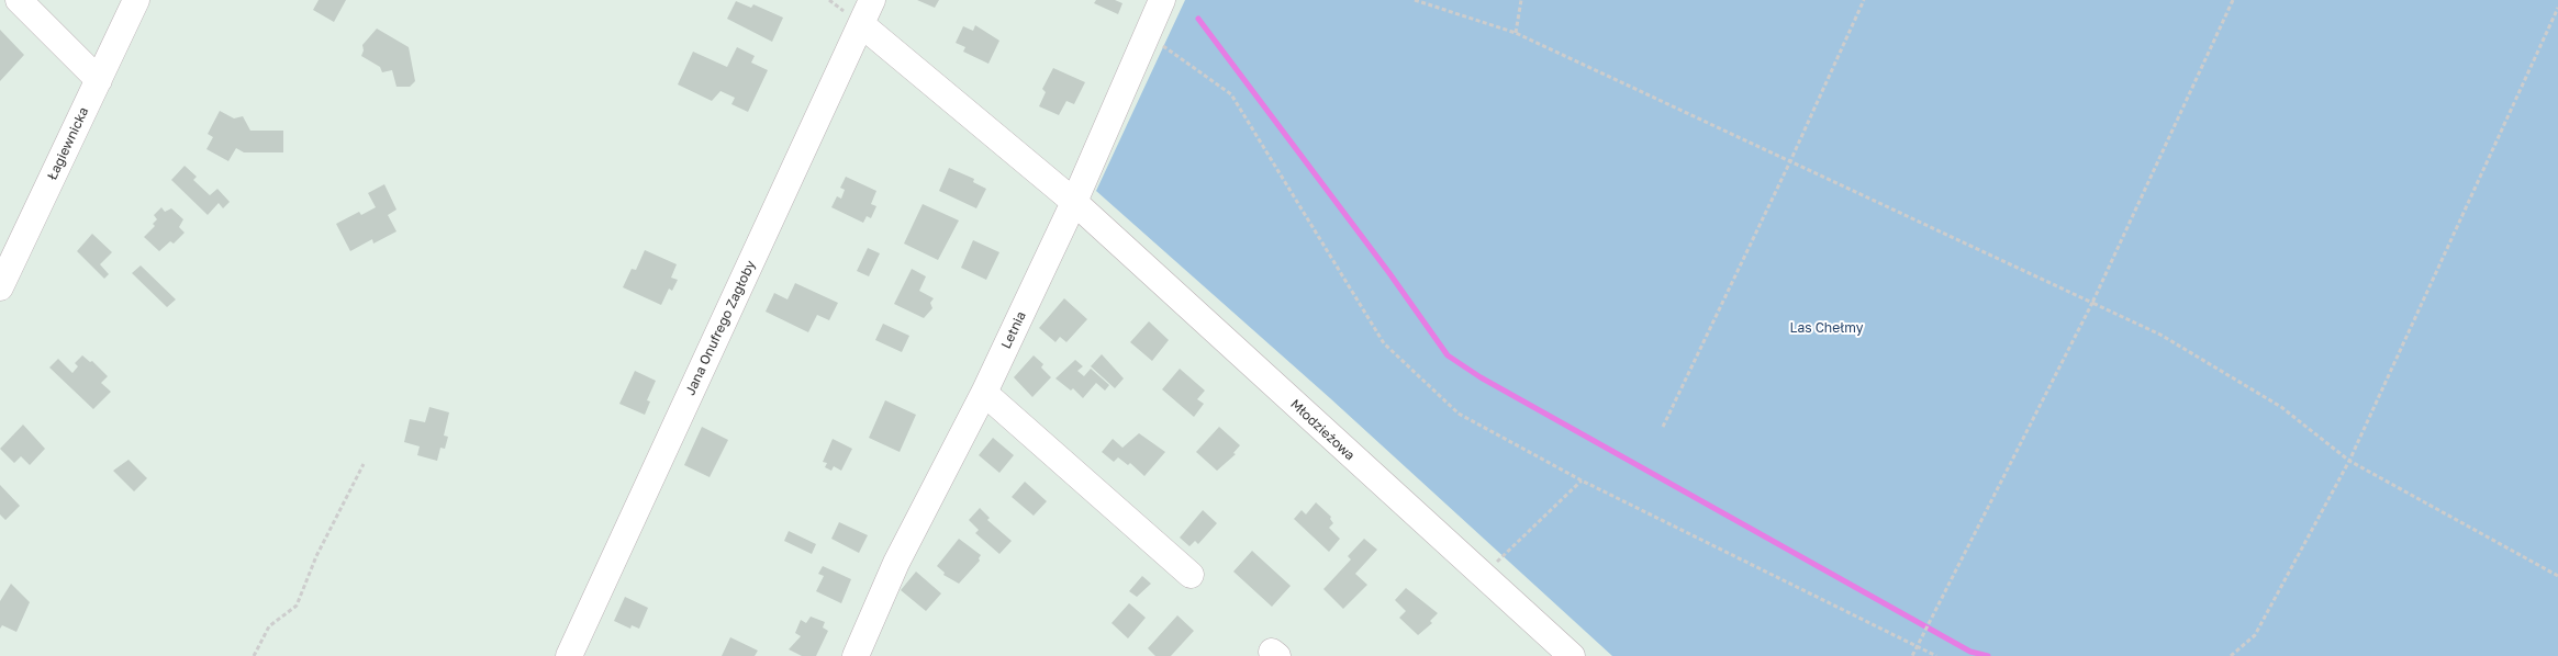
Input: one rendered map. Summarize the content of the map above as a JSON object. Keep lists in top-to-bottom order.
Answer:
{
  "streets": {
    "street": [
      "Łagiewnicka",
      "Jana Onufrego Zagłoby",
      "Letnia",
      "Młodzieżowa"
    ]
  },
  "crossings": [
    ["Jana Onufrego Zagłoby", "Młodzieżowa"],
    ["Letnia", "Młodzieżowa"]
  ],
  "parks": ["Las Chełmy"]
}
